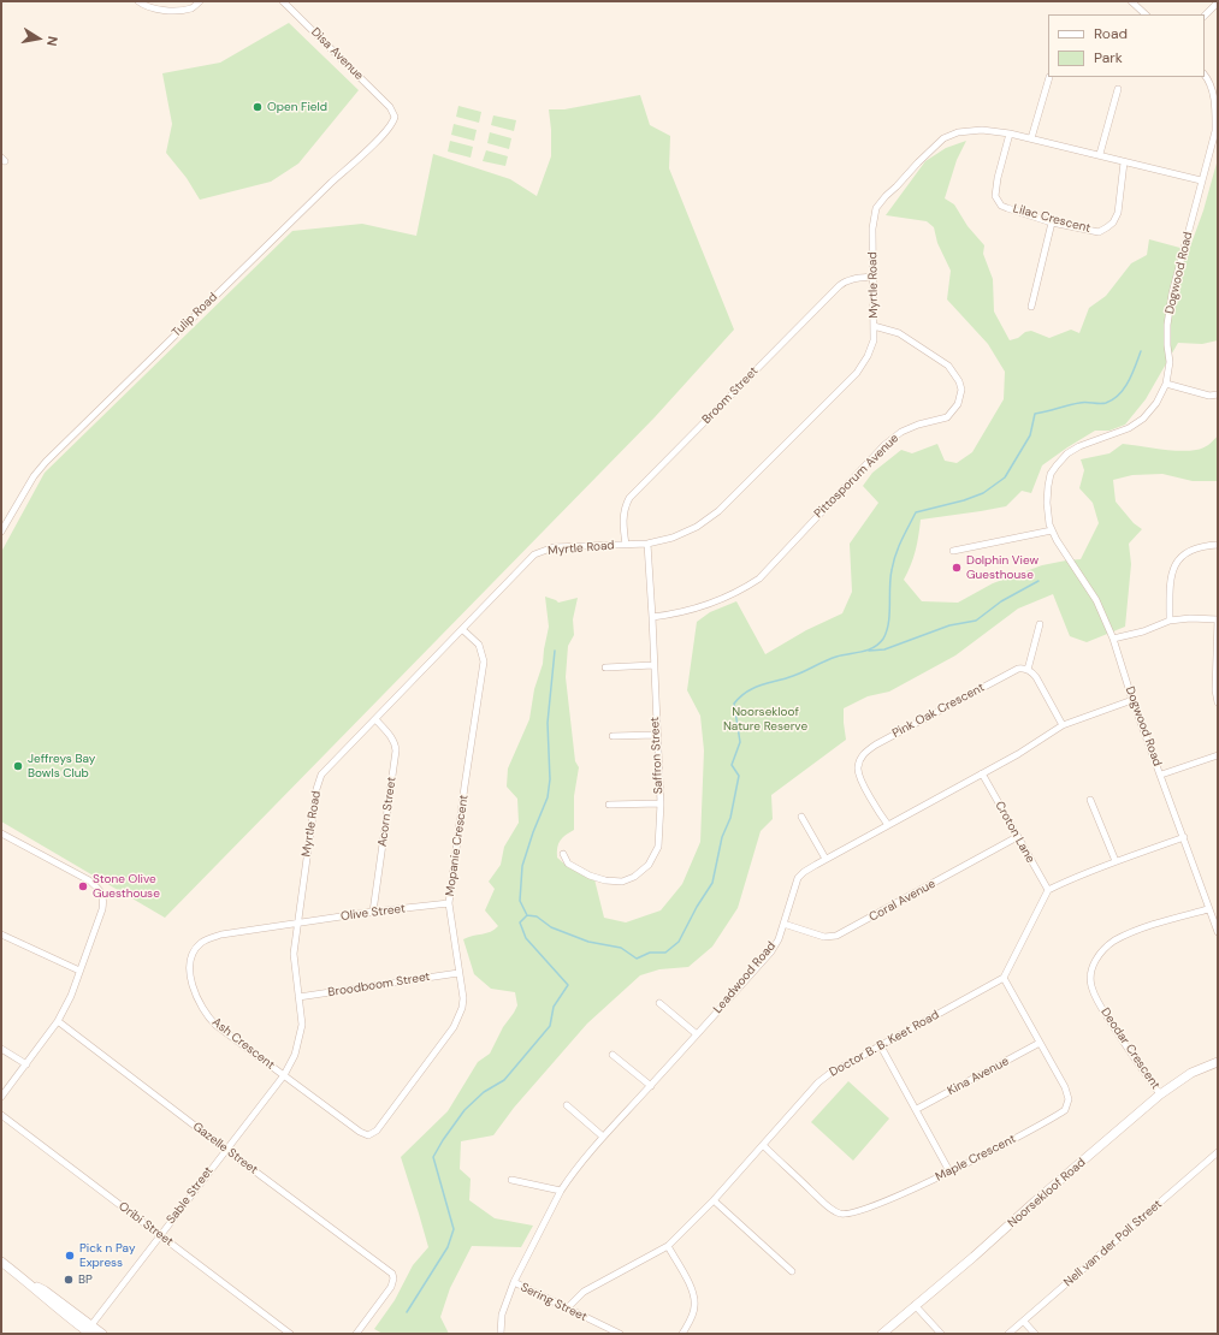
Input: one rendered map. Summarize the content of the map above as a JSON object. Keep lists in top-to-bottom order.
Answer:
{
  "streets": {
    "street": [
      "Disa Avenue",
      "Lilac Crescent",
      "Dogwood Road",
      "Myrtle Road",
      "Tulip Road",
      "Broom Street",
      "Pittosporum Avenue",
      "Pink Oak Crescent",
      "Saffron Street",
      "Acorn Street",
      "Croton Lane",
      "Mopanie Crescent",
      "Coral Avenue",
      "Olive Street",
      "Leadwood Road",
      "Broodboom Street",
      "Ash Crescent",
      "Doctor B. B. Keet Road",
      "Deodar Crescent",
      "Kina Avenue",
      "Gazelle Street",
      "Maple Crescent",
      "Noorsekloof Road",
      "Sable Street",
      "Oribi Street",
      "Nell van der Poll Street",
      "Sering Street"
    ]
  },
  "crossings": [
    ["Disa Avenue", "Tulip Road"],
    ["Lilac Crescent", "Myrtle Road"],
    ["Dogwood Road", "Myrtle Road"],
    ["Dogwood Road", "Leadwood Road"],
    ["Dogwood Road", "Deodar Crescent"],
    ["Myrtle Road", "Broom Street"],
    ["Myrtle Road", "Pittosporum Avenue"],
    ["Myrtle Road", "Saffron Street"],
    ["Myrtle Road", "Acorn Street"],
    ["Myrtle Road", "Mopanie Crescent"],
    ["Myrtle Road", "Olive Street"],
    ["Myrtle Road", "Broodboom Street"],
    ["Myrtle Road", "Ash Crescent"],
    ["Myrtle Road", "Gazelle Street"],
    ["Myrtle Road", "Sable Street"],
    ["Pittosporum Avenue", "Saffron Street"],
    ["Pink Oak Crescent", "Leadwood Road"],
    ["Acorn Street", "Olive Street"],
    ["Croton Lane", "Coral Avenue"],
    ["Croton Lane", "Leadwood Road"],
    ["Mopanie Crescent", "Olive Street"],
    ["Mopanie Crescent", "Broodboom Street"],
    ["Mopanie Crescent", "Ash Crescent"],
    ["Coral Avenue", "Leadwood Road"],
    ["Olive Street", "Ash Crescent"],
    ["Leadwood Road", "Sering Street"],
    ["Doctor B. B. Keet Road", "Maple Crescent"],
    ["Doctor B. B. Keet Road", "Sering Street"],
    ["Deodar Crescent", "Noorsekloof Road"],
    ["Kina Avenue", "Maple Crescent"],
    ["Gazelle Street", "Sable Street"],
    ["Sable Street", "Oribi Street"]
  ],
  "parks": ["Noorsekloof Nature Reserve"],
  "places": [
    "Open Field",
    "Dolphin View Guesthouse",
    "Jeffreys Bay Bowls Club",
    "Stone Olive Guesthouse",
    "Pick n Pay Express",
    "BP"
  ],
  "legend": ["Road", "Park"],
  "north": "right"
}
